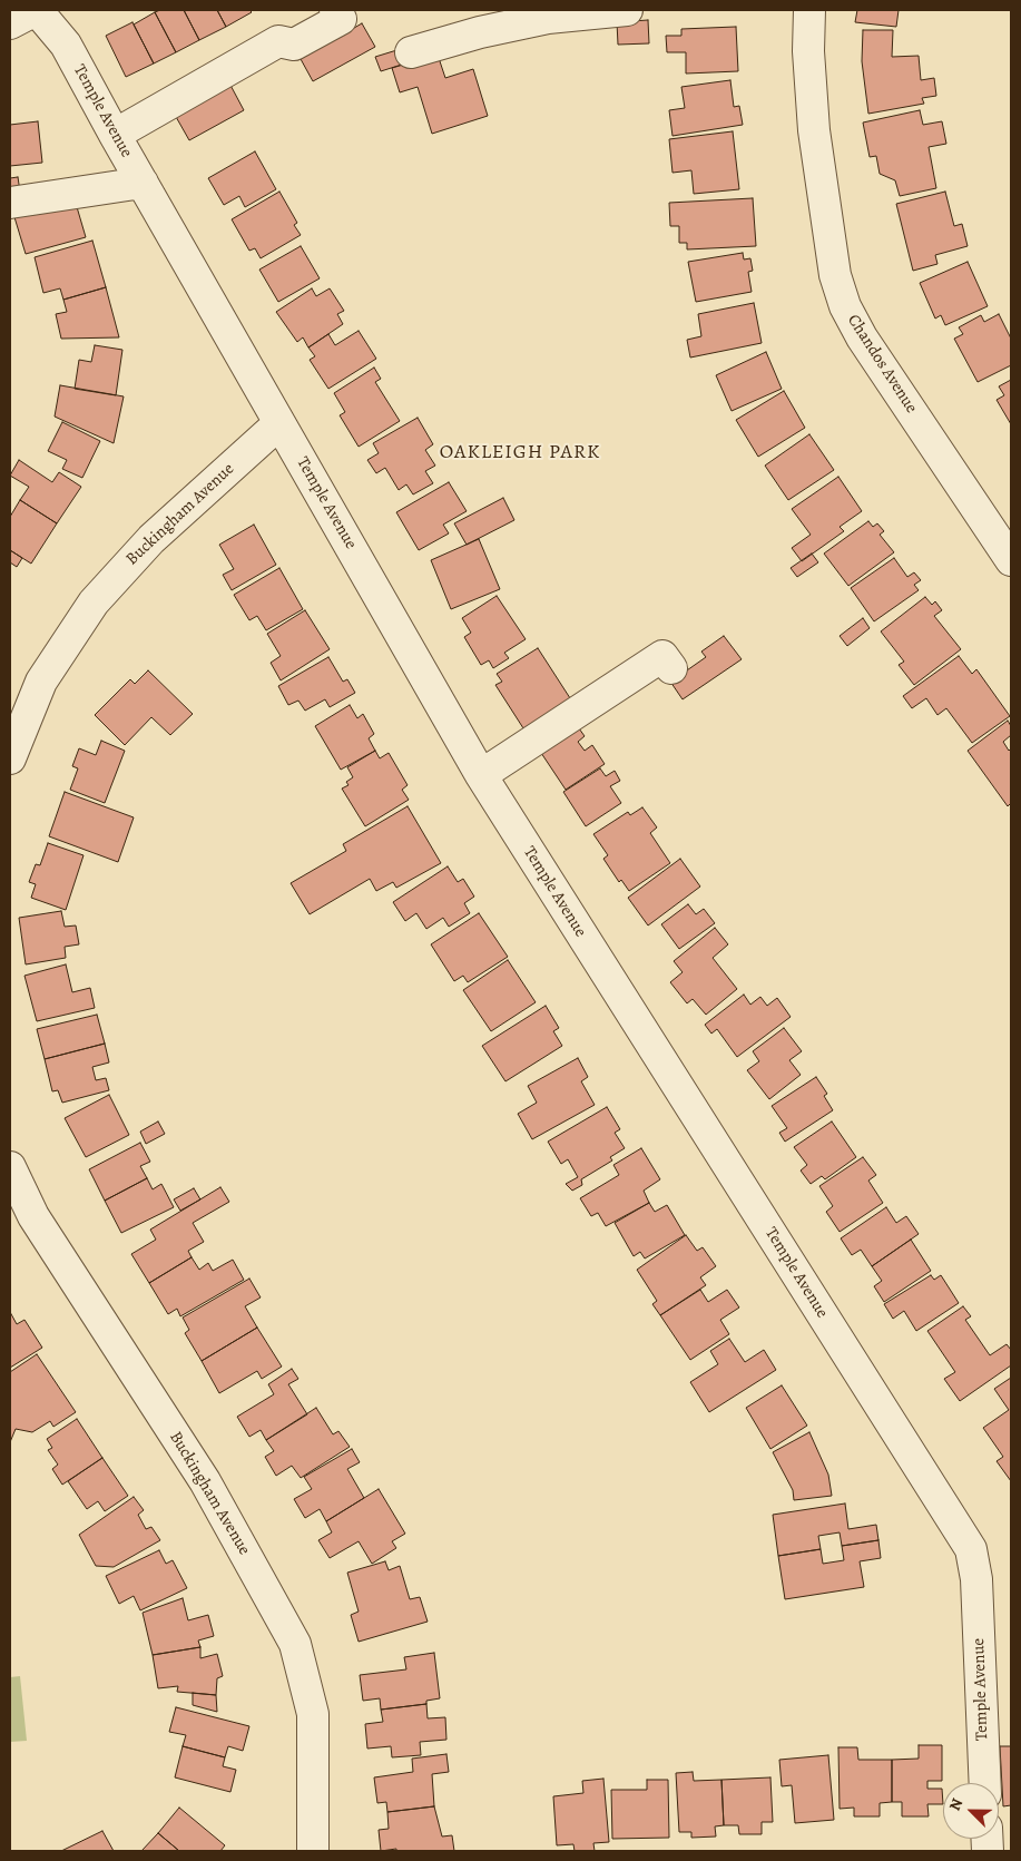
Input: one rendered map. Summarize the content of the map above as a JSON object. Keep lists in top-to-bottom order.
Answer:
{
  "streets": {
    "street": ["Temple Avenue", "Chandos Avenue", "Buckingham Avenue"]
  },
  "crossings": [
    ["Temple Avenue", "Buckingham Avenue"]
  ],
  "districts": ["OAKLEIGH PARK"],
  "north": "top left"
}
